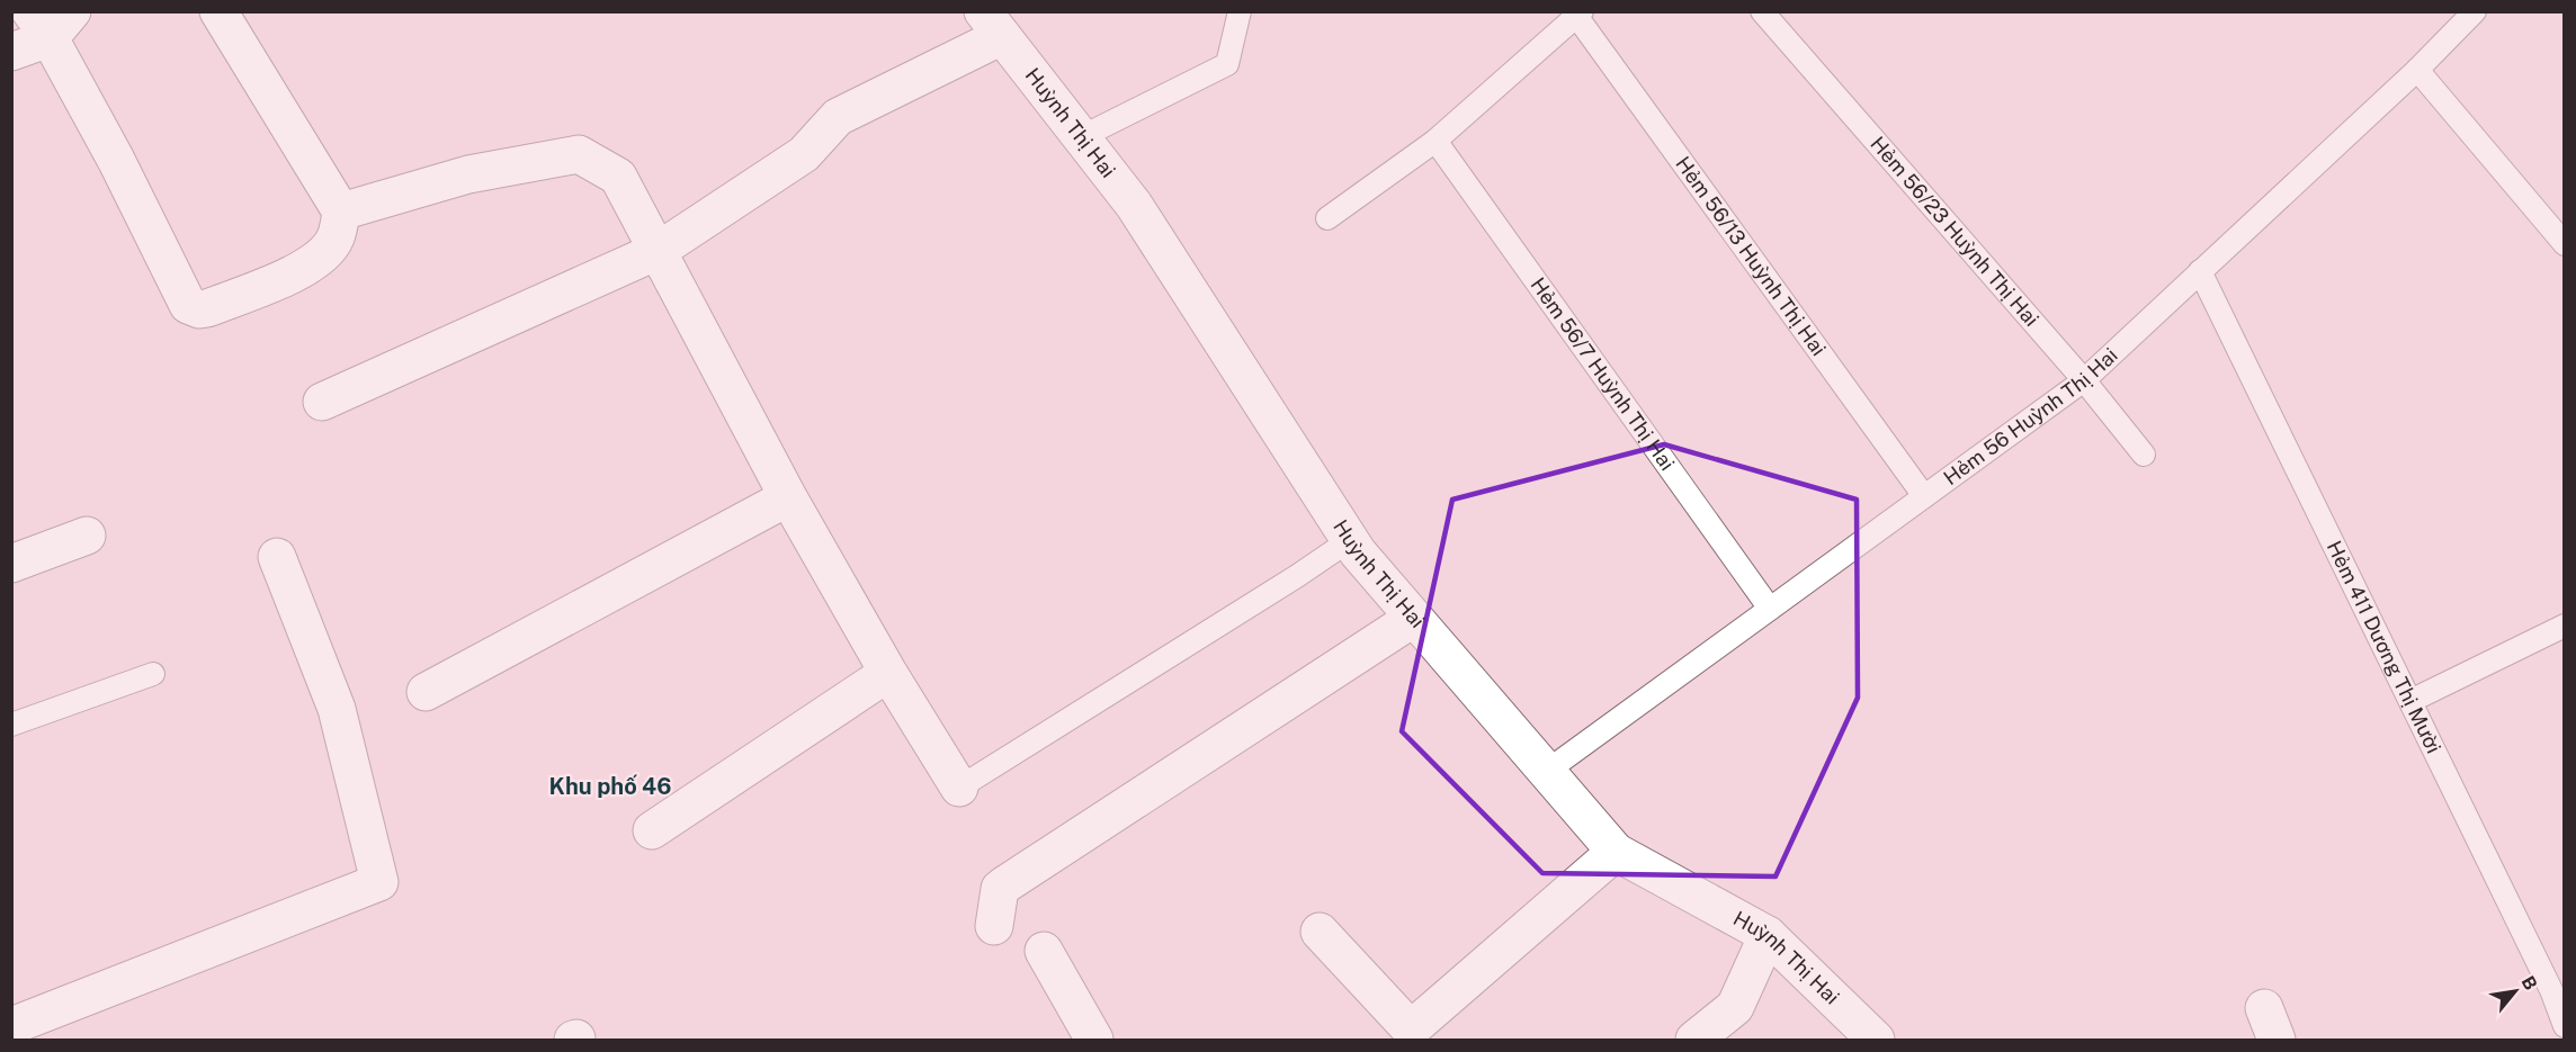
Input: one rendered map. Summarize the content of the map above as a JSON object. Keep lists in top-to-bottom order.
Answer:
{
  "streets": {
    "street": ["Huỳnh Thị Hai"],
    "lane": [
      "Hẻm 56/23 Huỳnh Thị Hai",
      "Hẻm 56/13 Huỳnh Thị Hai",
      "Hẻm 56/7 Huỳnh Thị Hai",
      "Hẻm 56 Huỳnh Thị Hai",
      "Hẻm 411 Dương Thị Mười"
    ]
  },
  "crossings": [
    ["Huỳnh Thị Hai", "Hẻm 56 Huỳnh Thị Hai"],
    ["Hẻm 56/23 Huỳnh Thị Hai", "Hẻm 56 Huỳnh Thị Hai"],
    ["Hẻm 56/13 Huỳnh Thị Hai", "Hẻm 56 Huỳnh Thị Hai"],
    ["Hẻm 56/7 Huỳnh Thị Hai", "Hẻm 56 Huỳnh Thị Hai"],
    ["Hẻm 56 Huỳnh Thị Hai", "Hẻm 411 Dương Thị Mười"]
  ],
  "districts": ["Khu phố 46"],
  "north": "top right"
}
